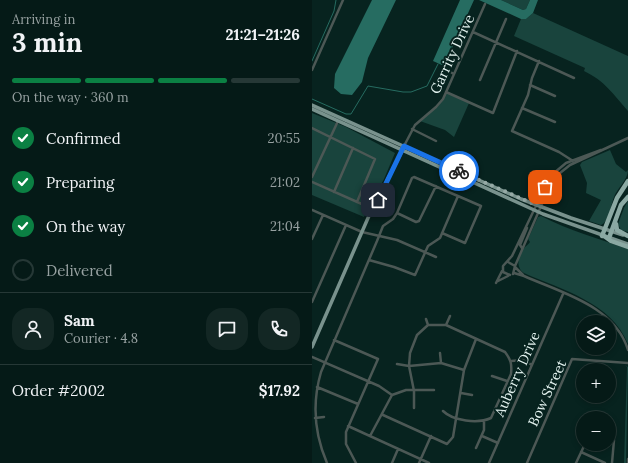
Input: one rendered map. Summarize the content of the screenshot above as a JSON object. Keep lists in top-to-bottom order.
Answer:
{
  "streets": {
    "street": ["Garrity Drive", "Auberry Drive", "Bow Street"]
  },
  "page": {
    "heading": ["3 min", "Arriving in", "21:21–21:26"],
    "panel": [
      "Sam",
      "Courier · 4.8",
      "Order #2002",
      "$17.92"
    ],
    "bar": "On the way · 360 m",
    "list": [
      ["Confirmed", "20:55"],
      ["Preparing", "21:02"],
      ["On the way", "21:04"],
      "Delivered"
    ],
    "map_buttons": ["+", "−"]
  }
}
